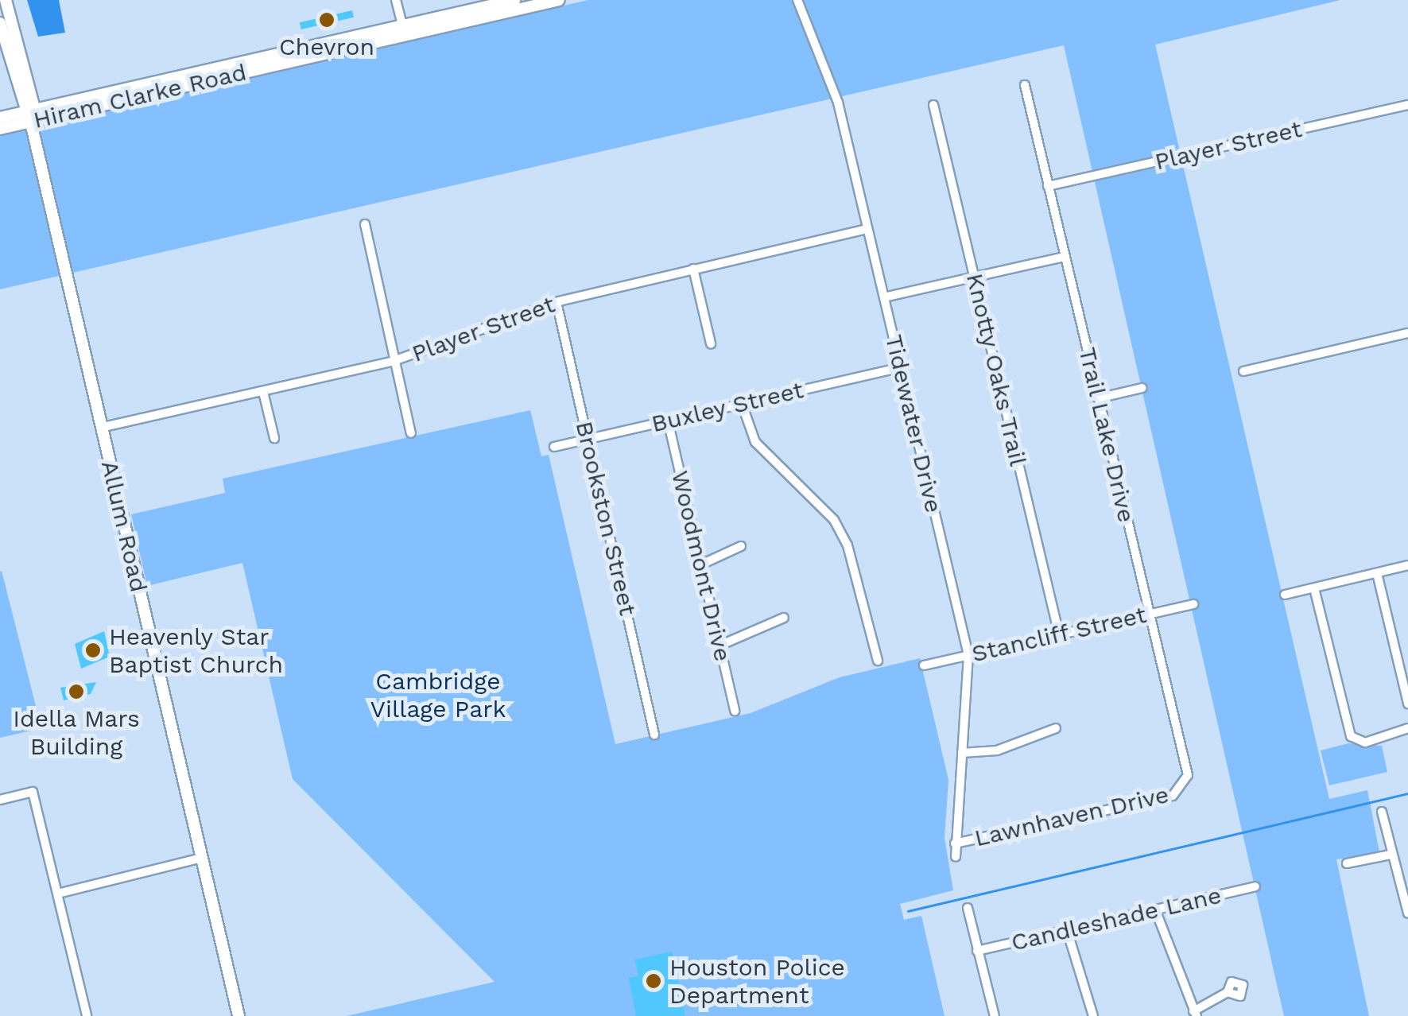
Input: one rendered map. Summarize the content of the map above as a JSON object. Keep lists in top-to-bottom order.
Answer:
{
  "streets": {
    "street": [
      "Hiram Clarke Road",
      "Player Street",
      "Knotty Oaks Trail",
      "Buxley Street",
      "Tidewater Drive",
      "Trail Lake Drive",
      "Brookston Street",
      "Allum Road",
      "Woodmont Drive",
      "Stancliff Street",
      "Lawnhaven Drive",
      "Candleshade Lane"
    ]
  },
  "crossings": [
    ["Hiram Clarke Road", "Allum Road"],
    ["Player Street", "Tidewater Drive"],
    ["Player Street", "Trail Lake Drive"],
    ["Player Street", "Brookston Street"],
    ["Player Street", "Allum Road"],
    ["Knotty Oaks Trail", "Stancliff Street"],
    ["Buxley Street", "Tidewater Drive"],
    ["Buxley Street", "Brookston Street"],
    ["Buxley Street", "Woodmont Drive"],
    ["Tidewater Drive", "Stancliff Street"],
    ["Tidewater Drive", "Lawnhaven Drive"],
    ["Trail Lake Drive", "Stancliff Street"],
    ["Trail Lake Drive", "Lawnhaven Drive"]
  ],
  "parks": ["Cambridge Village Park"],
  "places": [
    "Chevron",
    "Heavenly Star Baptist Church",
    "Idella Mars Building",
    "Houston Police Department"
  ]
}
